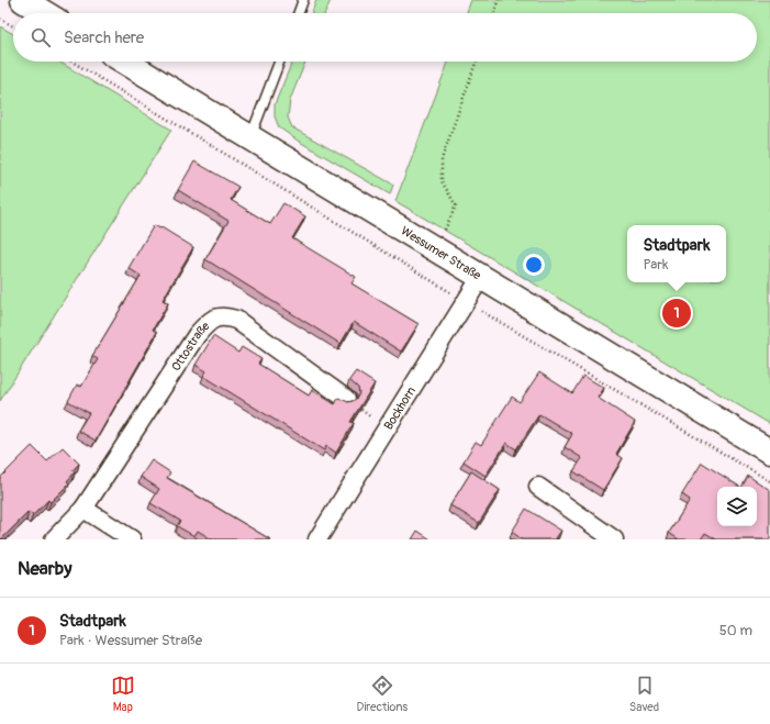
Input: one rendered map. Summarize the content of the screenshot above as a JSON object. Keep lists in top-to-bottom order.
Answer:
{
  "streets": {
    "main road": ["Wessumer Straße"],
    "street": ["Ottostraße", "Bockhorn"]
  },
  "crossings": [
    ["Wessumer Straße", "Bockhorn"]
  ],
  "page": {
    "search": "Search here",
    "popup": ["Stadtpark", "Park"],
    "pins": "1",
    "heading": "Nearby",
    "list": [
      {
        "mark": "1",
        "name": "Stadtpark",
        "note": "Park · Wessumer Straße",
        "value": "50 m"
      }
    ],
    "nav": ["Map", "Directions", "Saved"]
  }
}
